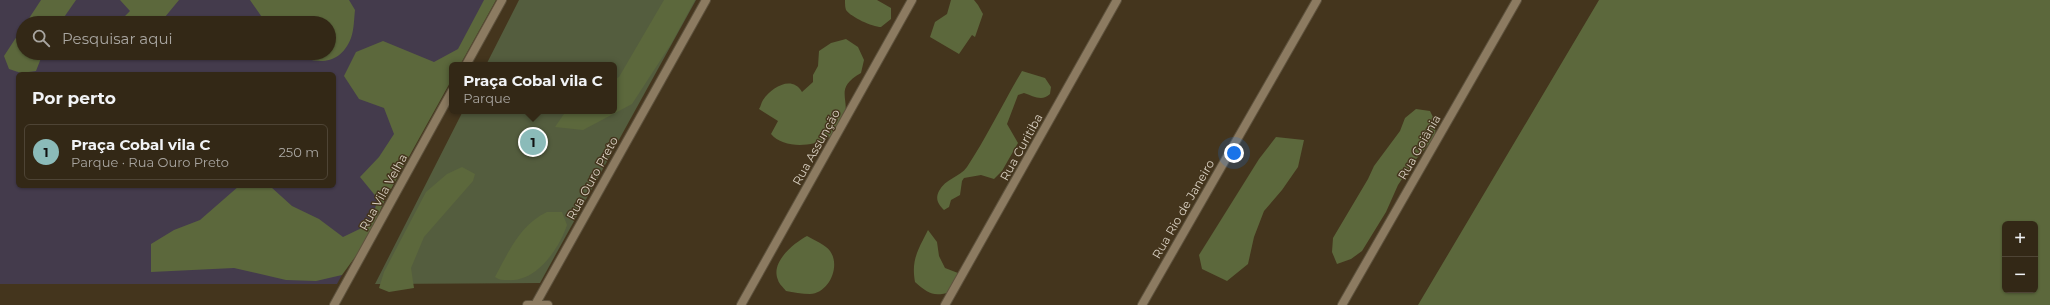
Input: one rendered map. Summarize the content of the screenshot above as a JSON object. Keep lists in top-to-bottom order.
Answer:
{
  "streets": {
    "street": [
      "Rua Assunção",
      "Rua Curitiba",
      "Rua Goiânia",
      "Rua Ouro Preto",
      "Rua Vila Velha",
      "Rua Rio de Janeiro"
    ]
  },
  "page": {
    "search": "Pesquisar aqui",
    "popup": ["Praça Cobal vila C", "Parque"],
    "heading": "Por perto",
    "list": [
      {
        "mark": "1",
        "name": "Praça Cobal vila C",
        "note": "Parque · Rua Ouro Preto",
        "value": "250 m"
      }
    ],
    "pins": "1",
    "map_buttons": ["+", "−"]
  }
}
